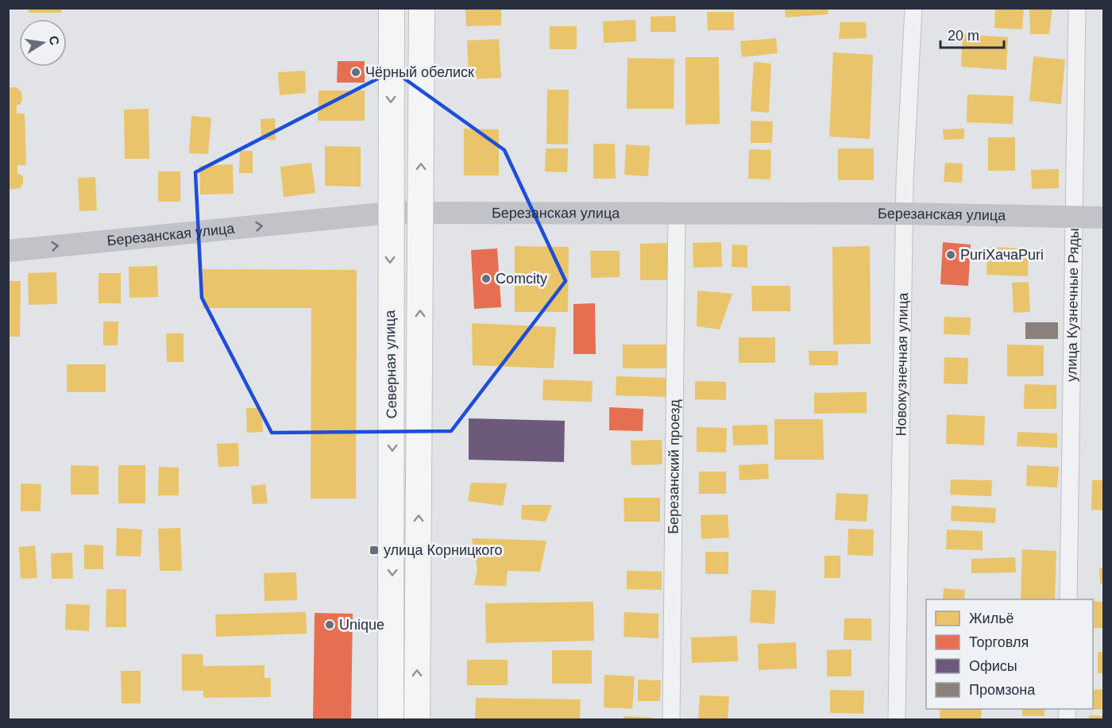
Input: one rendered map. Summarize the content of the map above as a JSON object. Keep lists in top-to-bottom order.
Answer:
{
  "streets": {
    "main road": ["Северная улица"],
    "street": [
      "Березанская улица",
      "улица Кузнечные Ряды",
      "Новокузнечная улица",
      "Березанский проезд"
    ]
  },
  "crossings": [
    ["Березанская улица", "улица Кузнечные Ряды"],
    ["Березанская улица", "Новокузнечная улица"],
    ["Березанская улица", "Северная улица"],
    ["Березанская улица", "Березанский проезд"]
  ],
  "places": {
    "other": [
      "Чёрный обелиск",
      "PuriХачаPuri",
      "Comcity",
      "Unique"
    ],
    "transit": ["улица Корницкого"]
  },
  "legend": [
    "Жильё",
    "Торговля",
    "Офисы",
    "Промзона"
  ],
  "scale_bar": "20 m",
  "north": "right"
}
